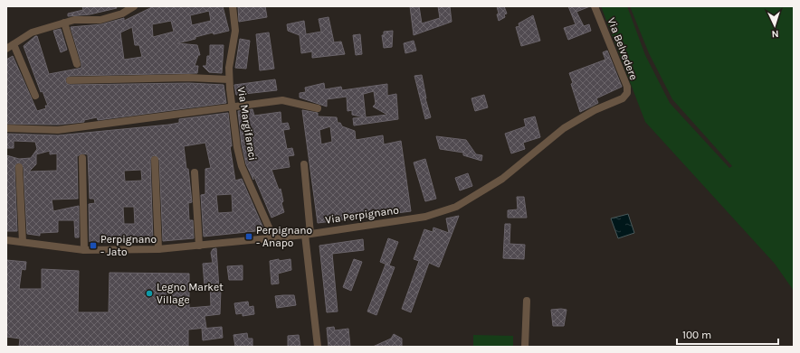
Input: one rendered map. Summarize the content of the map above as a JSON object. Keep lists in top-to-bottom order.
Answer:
{
  "streets": {
    "street": ["Via Belvedere", "Via Margifaraci", "Via Perpignano"]
  },
  "crossings": [
    ["Via Belvedere", "Via Perpignano"],
    ["Via Margifaraci", "Via Perpignano"]
  ],
  "places": {
    "transit": ["Perpignano - Anapo", "Perpignano - Jato"],
    "other": ["Legno Market Village"]
  },
  "scale_bar": "100 m",
  "north": "bottom"
}
